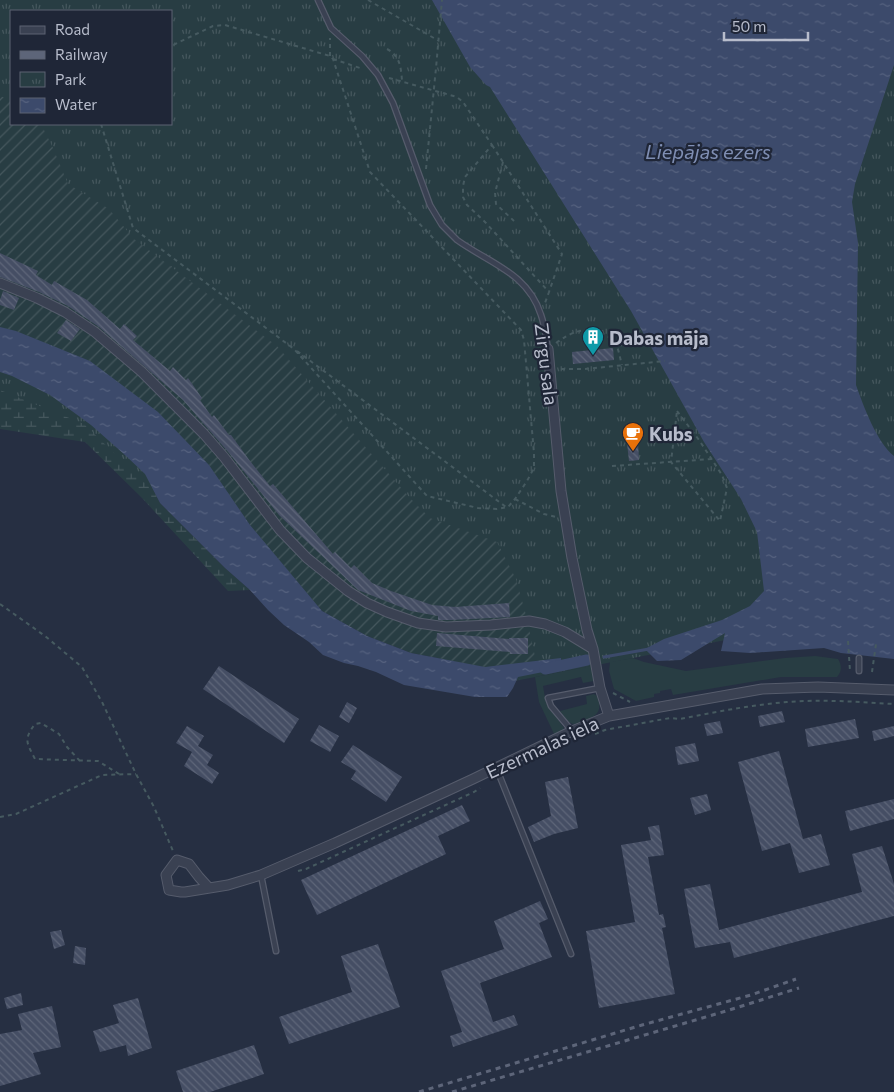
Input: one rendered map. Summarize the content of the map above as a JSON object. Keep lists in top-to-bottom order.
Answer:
{
  "streets": {
    "street": ["Zirgu sala", "Ezermalas iela"]
  },
  "crossings": [
    ["Zirgu sala", "Ezermalas iela"]
  ],
  "water": ["Liepājas ezers"],
  "places": {
    "building": ["Dabas māja"],
    "cafe": ["Kubs"]
  },
  "legend": [
    "Road",
    "Railway",
    "Park",
    "Water"
  ],
  "scale_bar": "50 m"
}
